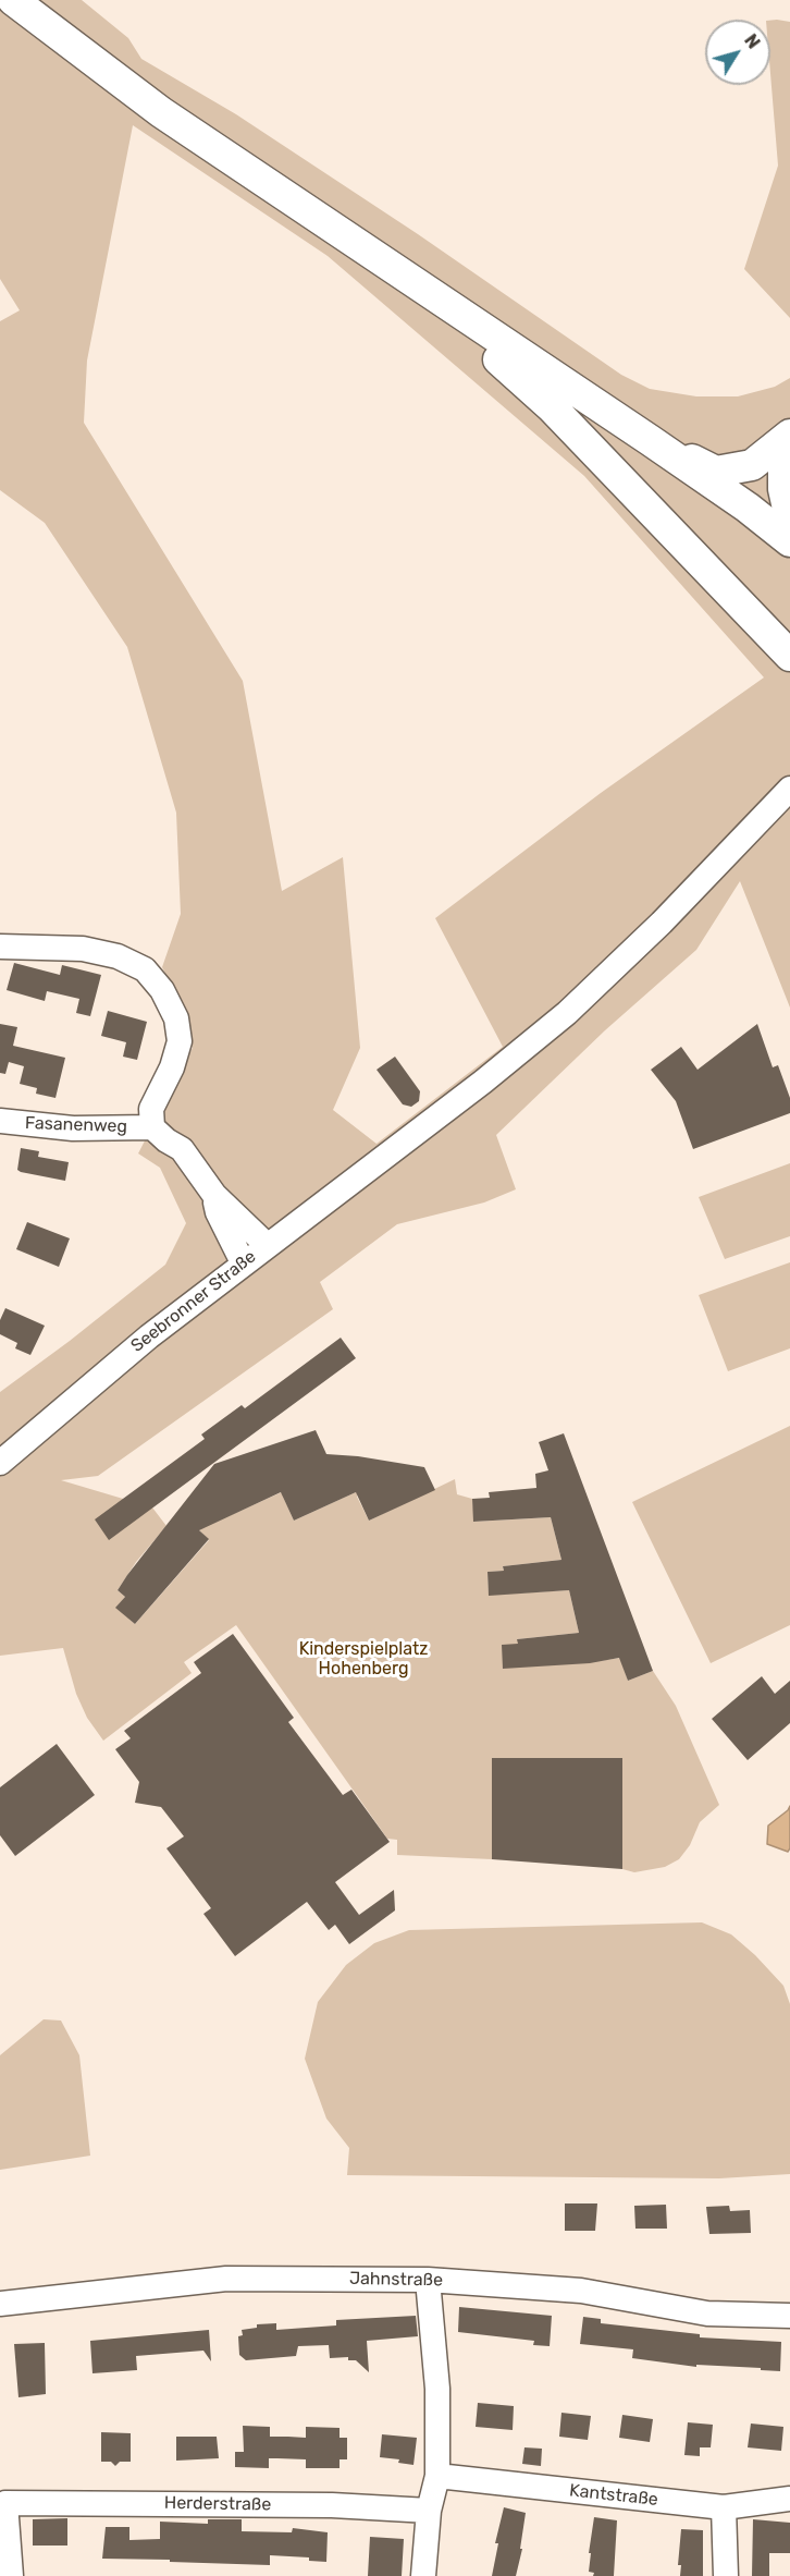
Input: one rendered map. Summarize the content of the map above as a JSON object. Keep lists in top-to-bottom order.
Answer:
{
  "streets": {
    "street": [
      "Fasanenweg",
      "Seebronner Straße",
      "Jahnstraße",
      "Kantstraße",
      "Herderstraße"
    ]
  },
  "parks": ["Kinderspielplatz Hohenberg"],
  "north": "top right"
}
